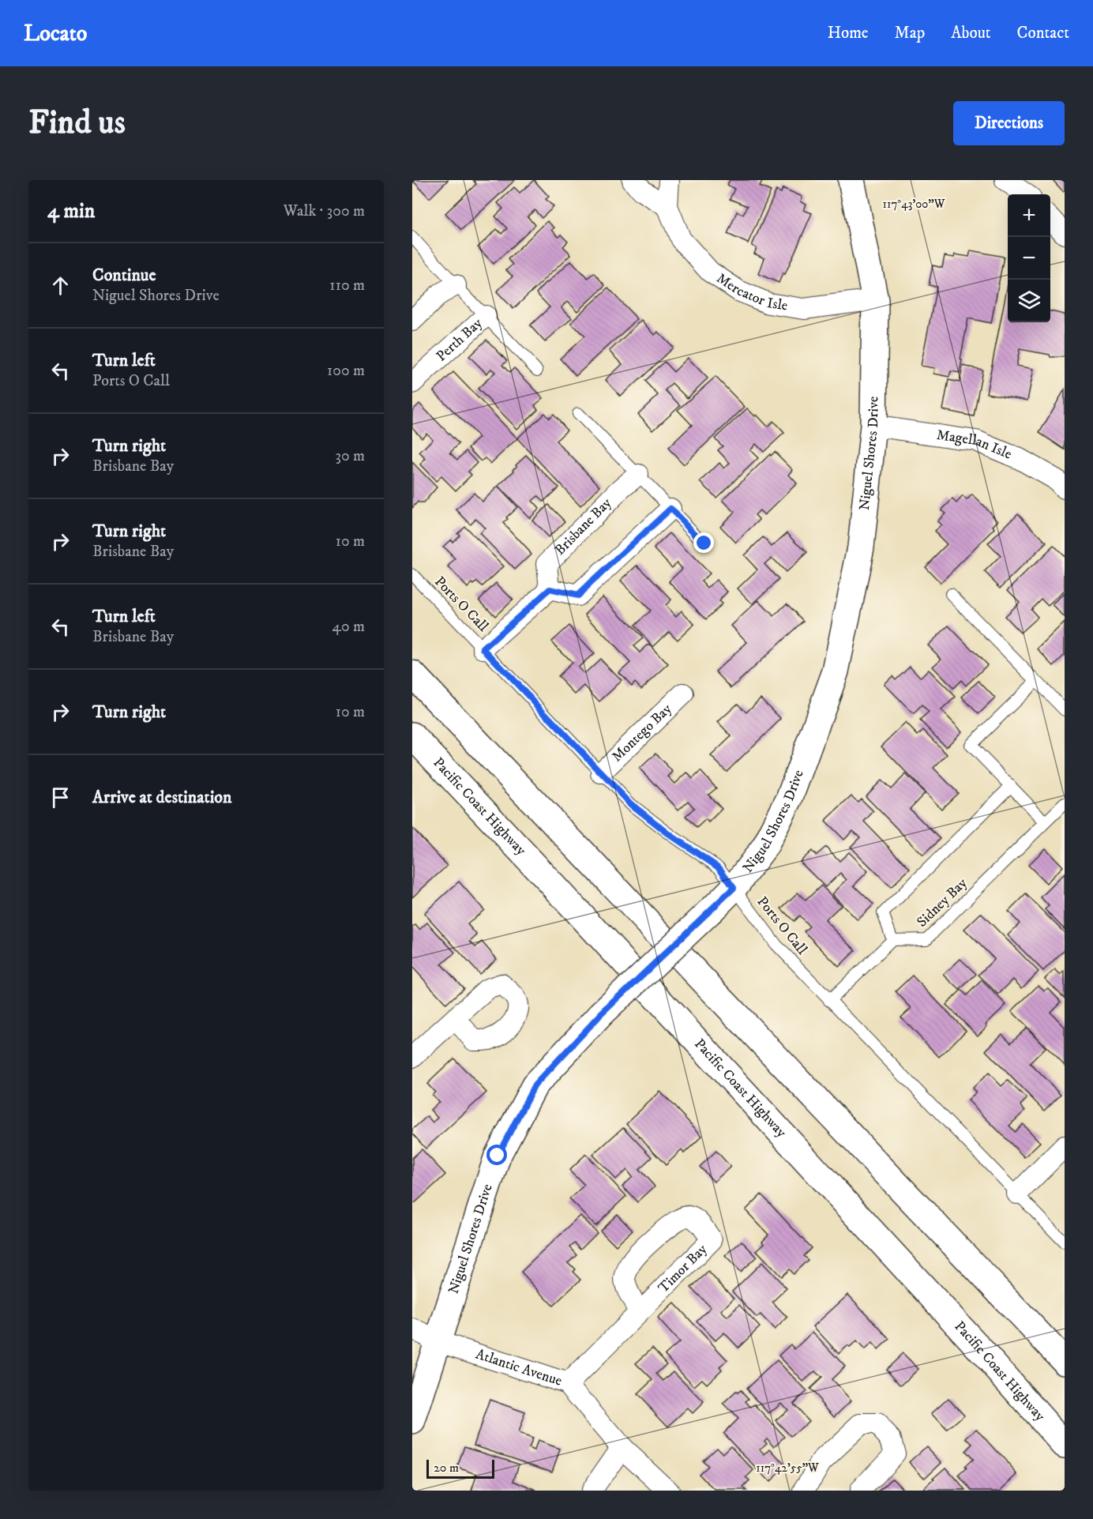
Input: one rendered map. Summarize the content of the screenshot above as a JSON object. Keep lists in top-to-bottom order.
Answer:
{
  "streets": {
    "main road": ["Niguel Shores Drive", "Pacific Coast Highway"],
    "street": [
      "Mercator Isle",
      "Perth Bay",
      "Magellan Isle",
      "Brisbane Bay",
      "Montego Bay",
      "Timor Bay",
      "Atlantic Avenue"
    ],
    "lane": ["Ports O Call", "Sidney Bay"]
  },
  "crossings": [
    ["Mercator Isle", "Niguel Shores Drive"],
    ["Magellan Isle", "Niguel Shores Drive"],
    ["Niguel Shores Drive", "Ports O Call"],
    ["Niguel Shores Drive", "Atlantic Avenue"],
    ["Ports O Call", "Montego Bay"],
    ["Timor Bay", "Atlantic Avenue"]
  ],
  "scale_bar": "20 m",
  "page": {
    "header": "Locato",
    "nav": [
      "Home",
      "Map",
      "About",
      "Contact"
    ],
    "buttons": "Directions",
    "title": "Find us",
    "heading": ["4 min", "Walk · 300 m"],
    "map_buttons": ["+", "−"],
    "list": [
      ["Continue", "Niguel Shores Drive", "110 m"],
      ["Turn left", "Ports O Call", "100 m"],
      ["Turn right", "Brisbane Bay", "30 m"],
      ["Turn right", "Brisbane Bay", "10 m"],
      ["Turn left", "Brisbane Bay", "40 m"],
      ["Turn right", "10 m"],
      "Arrive at destination"
    ],
    "scale": "20 m"
  },
  "coordinates": ["117°43'00\"W", "117°42'55\"W"]
}
